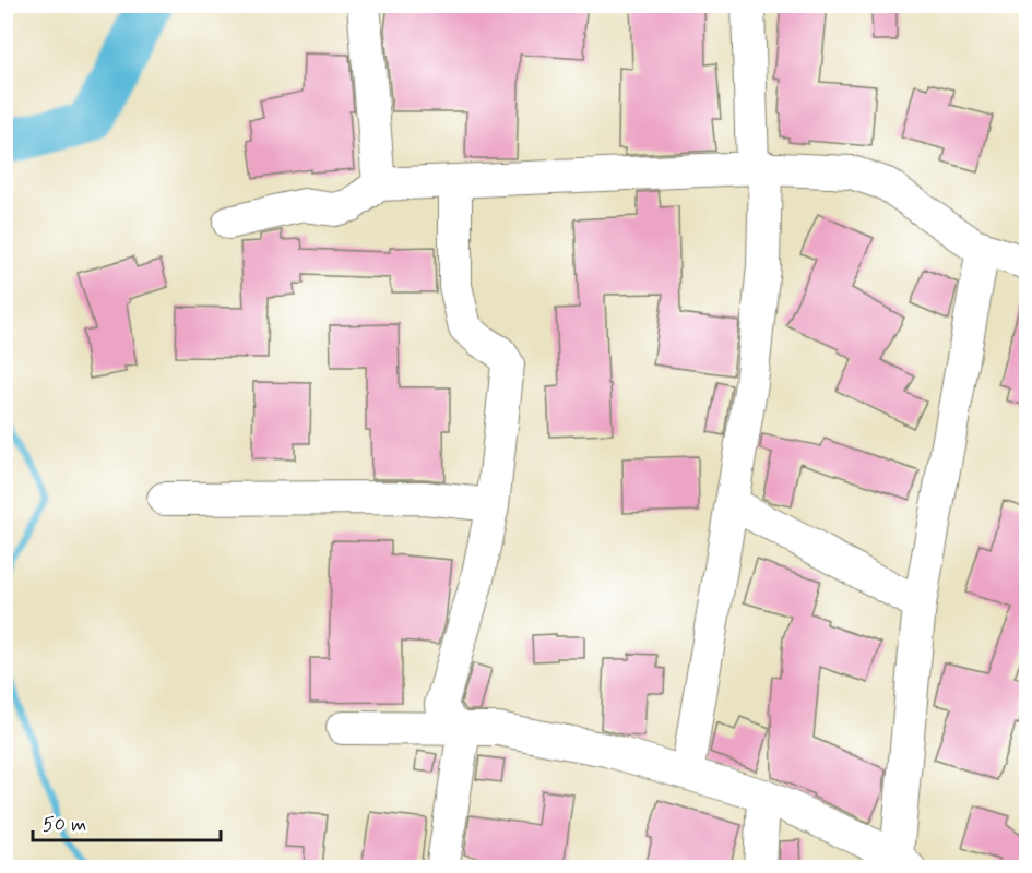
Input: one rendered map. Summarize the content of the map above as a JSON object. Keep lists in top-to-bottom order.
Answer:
{
  "scale_bar": "50 m"
}
